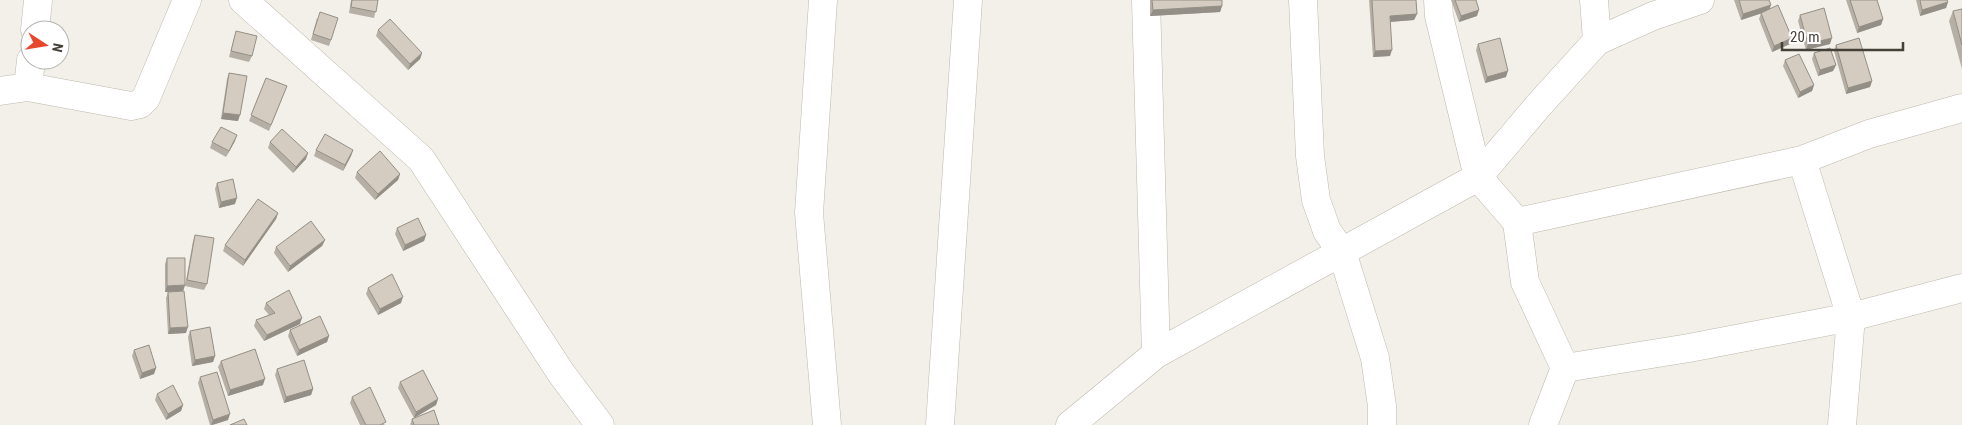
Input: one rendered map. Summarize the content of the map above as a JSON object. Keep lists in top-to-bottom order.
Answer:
{
  "scale_bar": "20 m",
  "north": "right"
}
